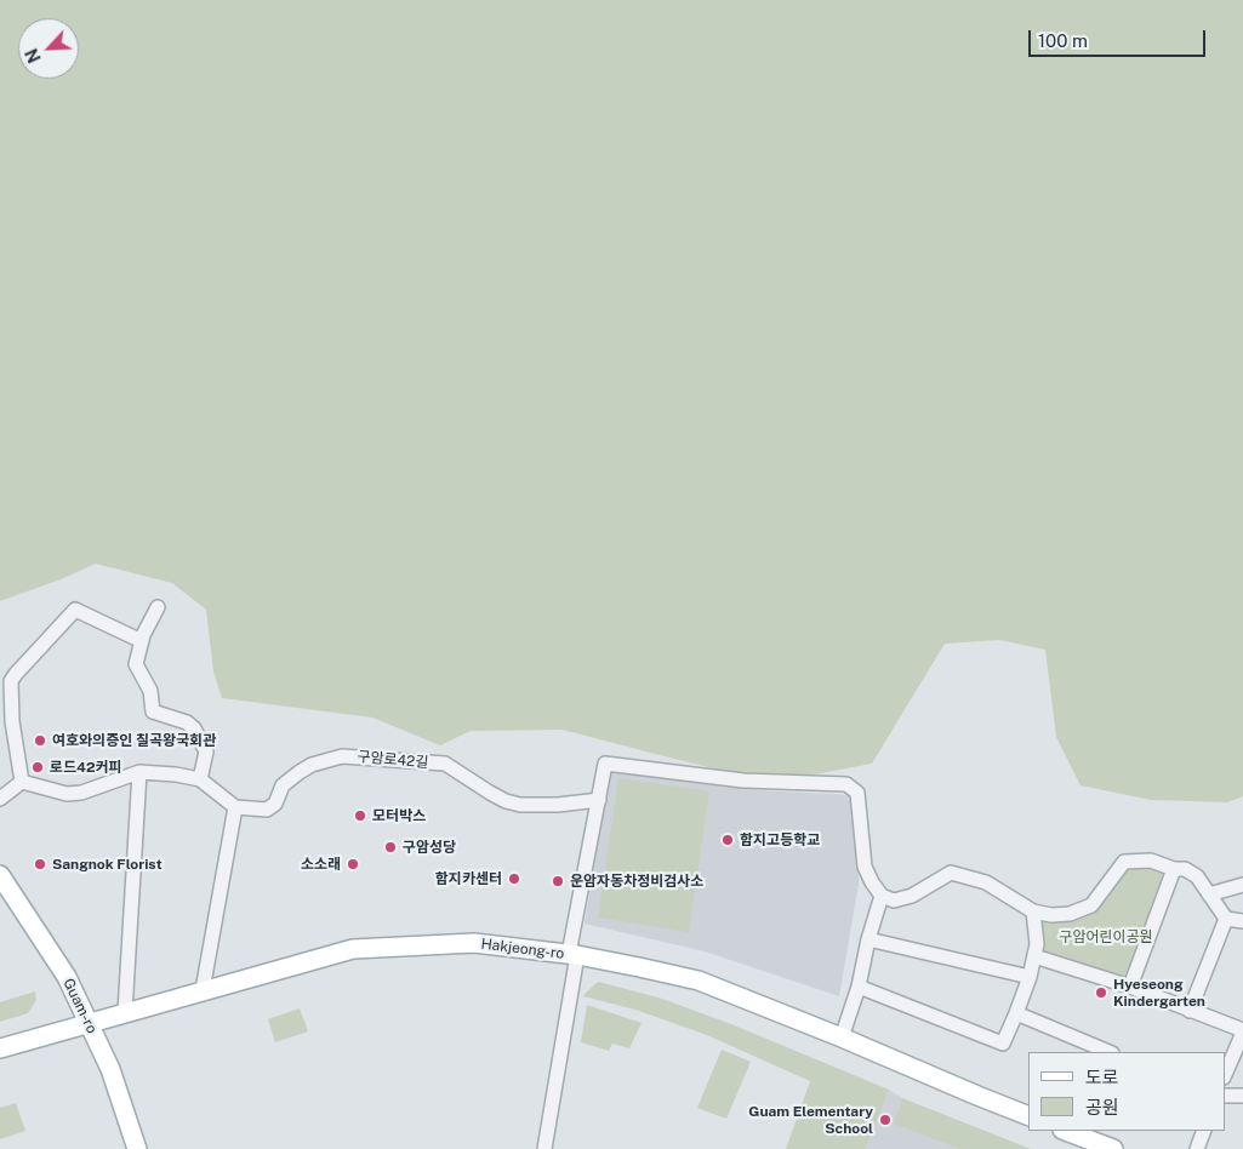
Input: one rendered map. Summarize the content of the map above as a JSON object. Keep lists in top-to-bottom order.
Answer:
{
  "streets": {
    "main road": ["Hakjeong-ro", "Guam-ro"],
    "street": ["구암로42길"]
  },
  "crossings": [
    ["Hakjeong-ro", "Guam-ro"]
  ],
  "parks": ["구암어린이공원"],
  "places": [
    "여호와의증인 칠곡왕국회관",
    "로드42커피",
    "모터박스",
    "함지고등학교",
    "구암성당",
    "Sangnok Florist",
    "소소래",
    "함지카센터",
    "운암자동차정비검사소",
    "Hyeseong Kindergarten",
    "Guam Elementary School"
  ],
  "legend": ["도로", "공원"],
  "scale_bar": "100 m",
  "north": "bottom left"
}
